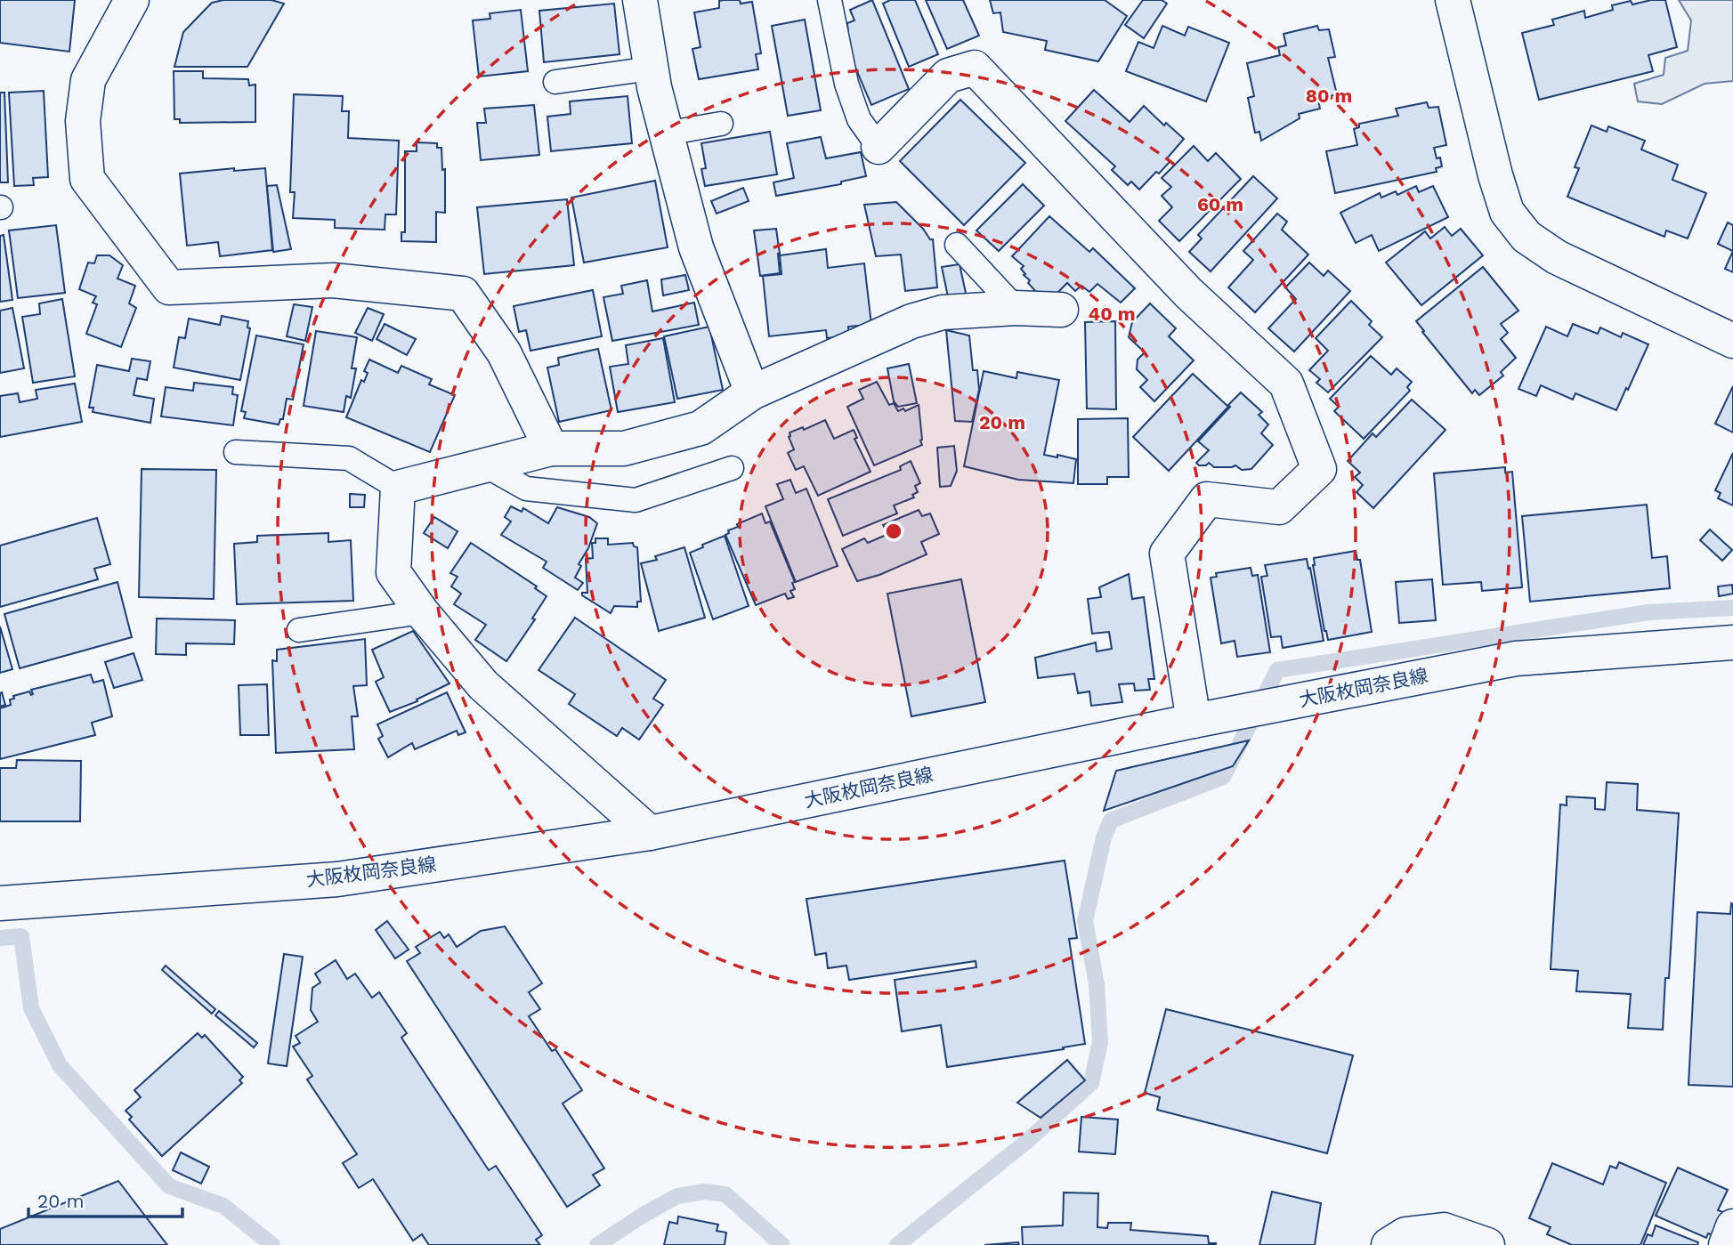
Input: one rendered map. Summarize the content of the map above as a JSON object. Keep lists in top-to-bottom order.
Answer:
{
  "streets": {
    "street": ["大阪枚岡奈良線"]
  },
  "scale_bar": "20 m",
  "rings": [
    "80 m",
    "60 m",
    "40 m",
    "20 m"
  ]
}
